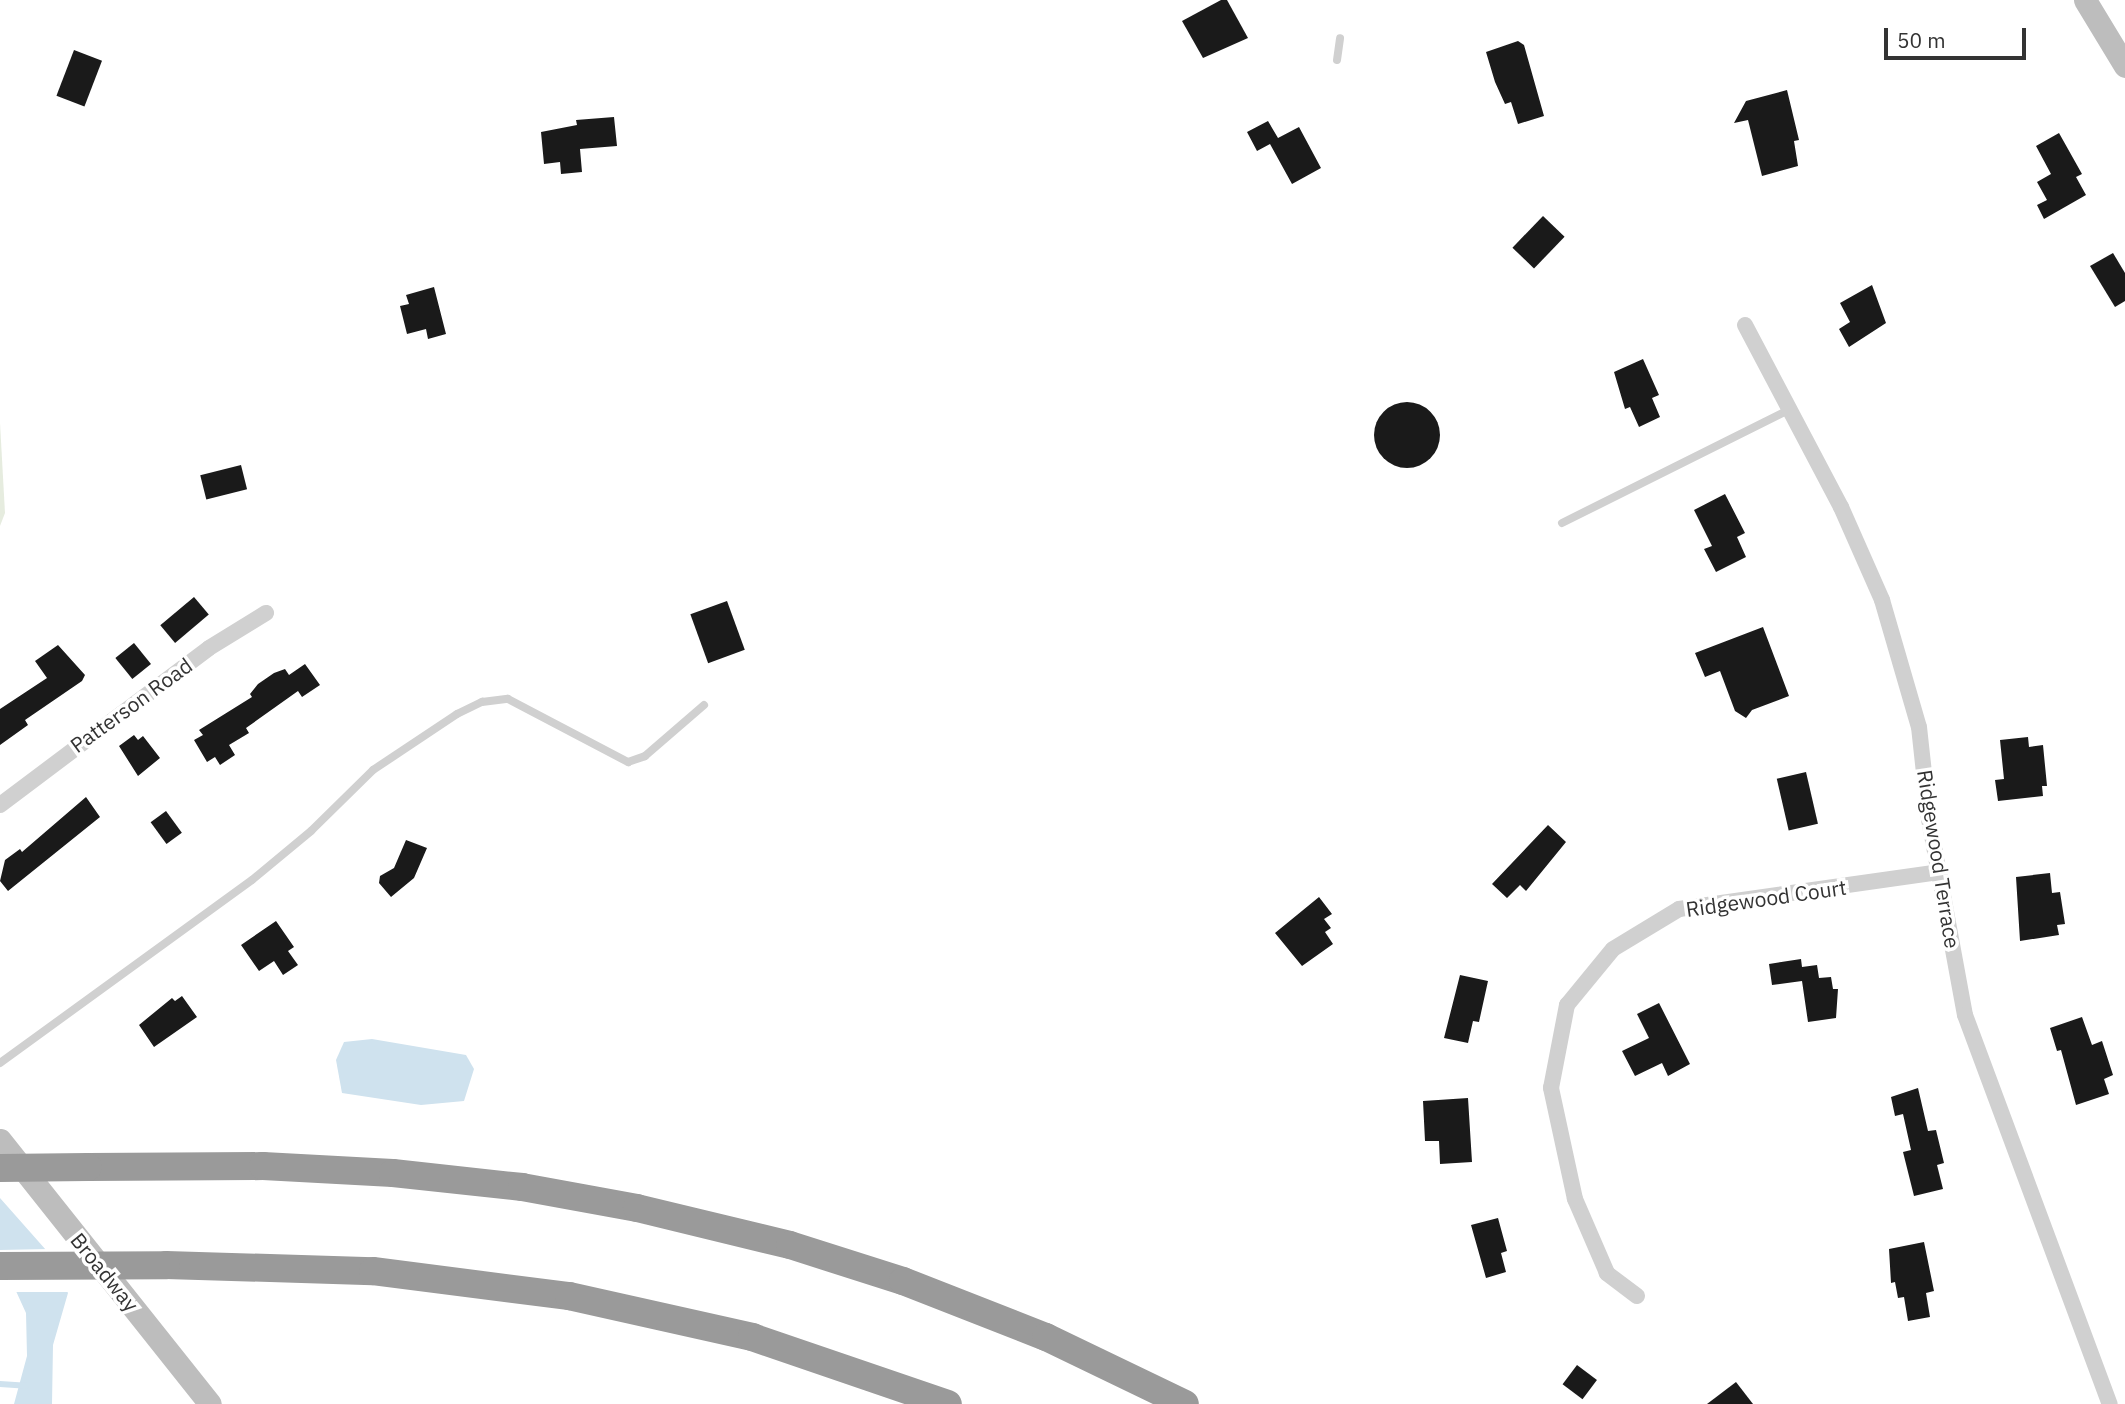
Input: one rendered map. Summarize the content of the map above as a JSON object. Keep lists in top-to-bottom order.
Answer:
{
  "streets": {
    "main road": ["Broadway"],
    "street": ["Patterson Road", "Ridgewood Terrace", "Ridgewood Court"]
  },
  "crossings": [
    ["Ridgewood Terrace", "Ridgewood Court"]
  ],
  "scale_bar": "50 m"
}
